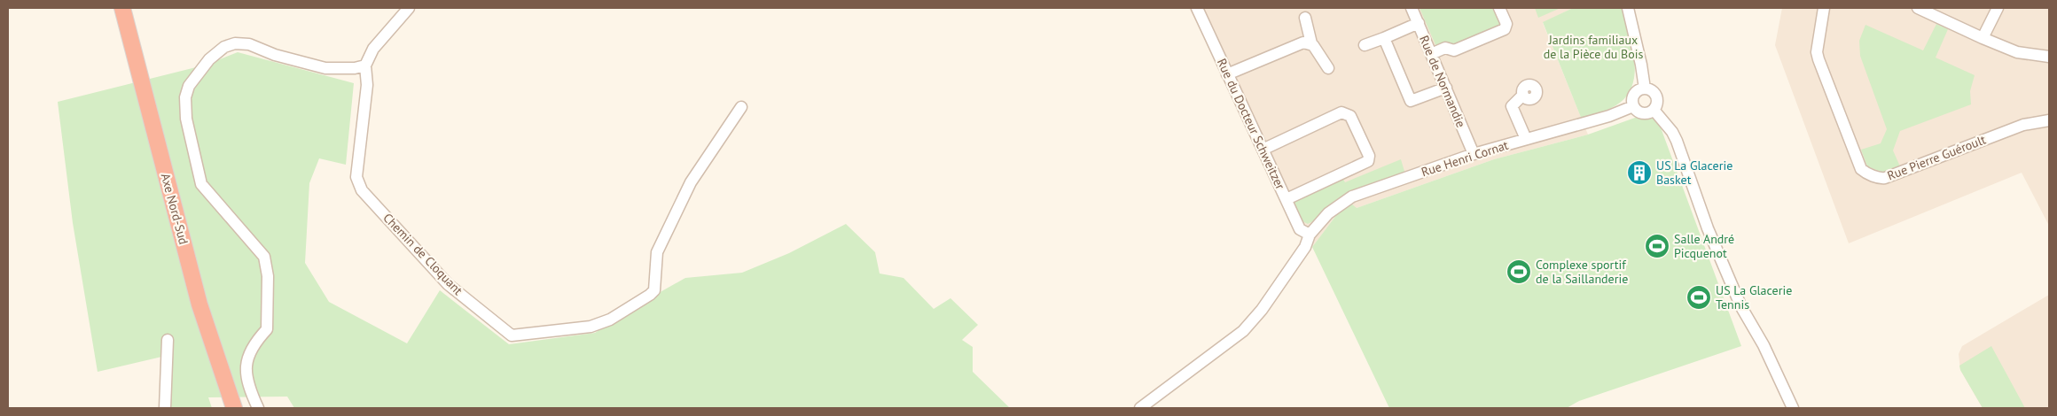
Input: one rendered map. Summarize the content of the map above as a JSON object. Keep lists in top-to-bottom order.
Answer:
{
  "streets": {
    "highway": ["Axe Nord-Sud"],
    "street": [
      "Rue de Normandie",
      "Rue du Docteur Schweitzer",
      "Rue Pierre Guéroult",
      "Rue Henri Cornat",
      "Chemin de Cloquant"
    ]
  },
  "crossings": [
    ["Rue de Normandie", "Rue Henri Cornat"],
    ["Rue du Docteur Schweitzer", "Rue Henri Cornat"]
  ],
  "parks": ["Jardins familiaux de la Pièce du Bois"],
  "places": {
    "building": ["US La Glacerie Basket"],
    "sports": ["Salle André Picquenot", "Complexe sportif de la Saillanderie", "US La Glacerie Tennis"]
  }
}
